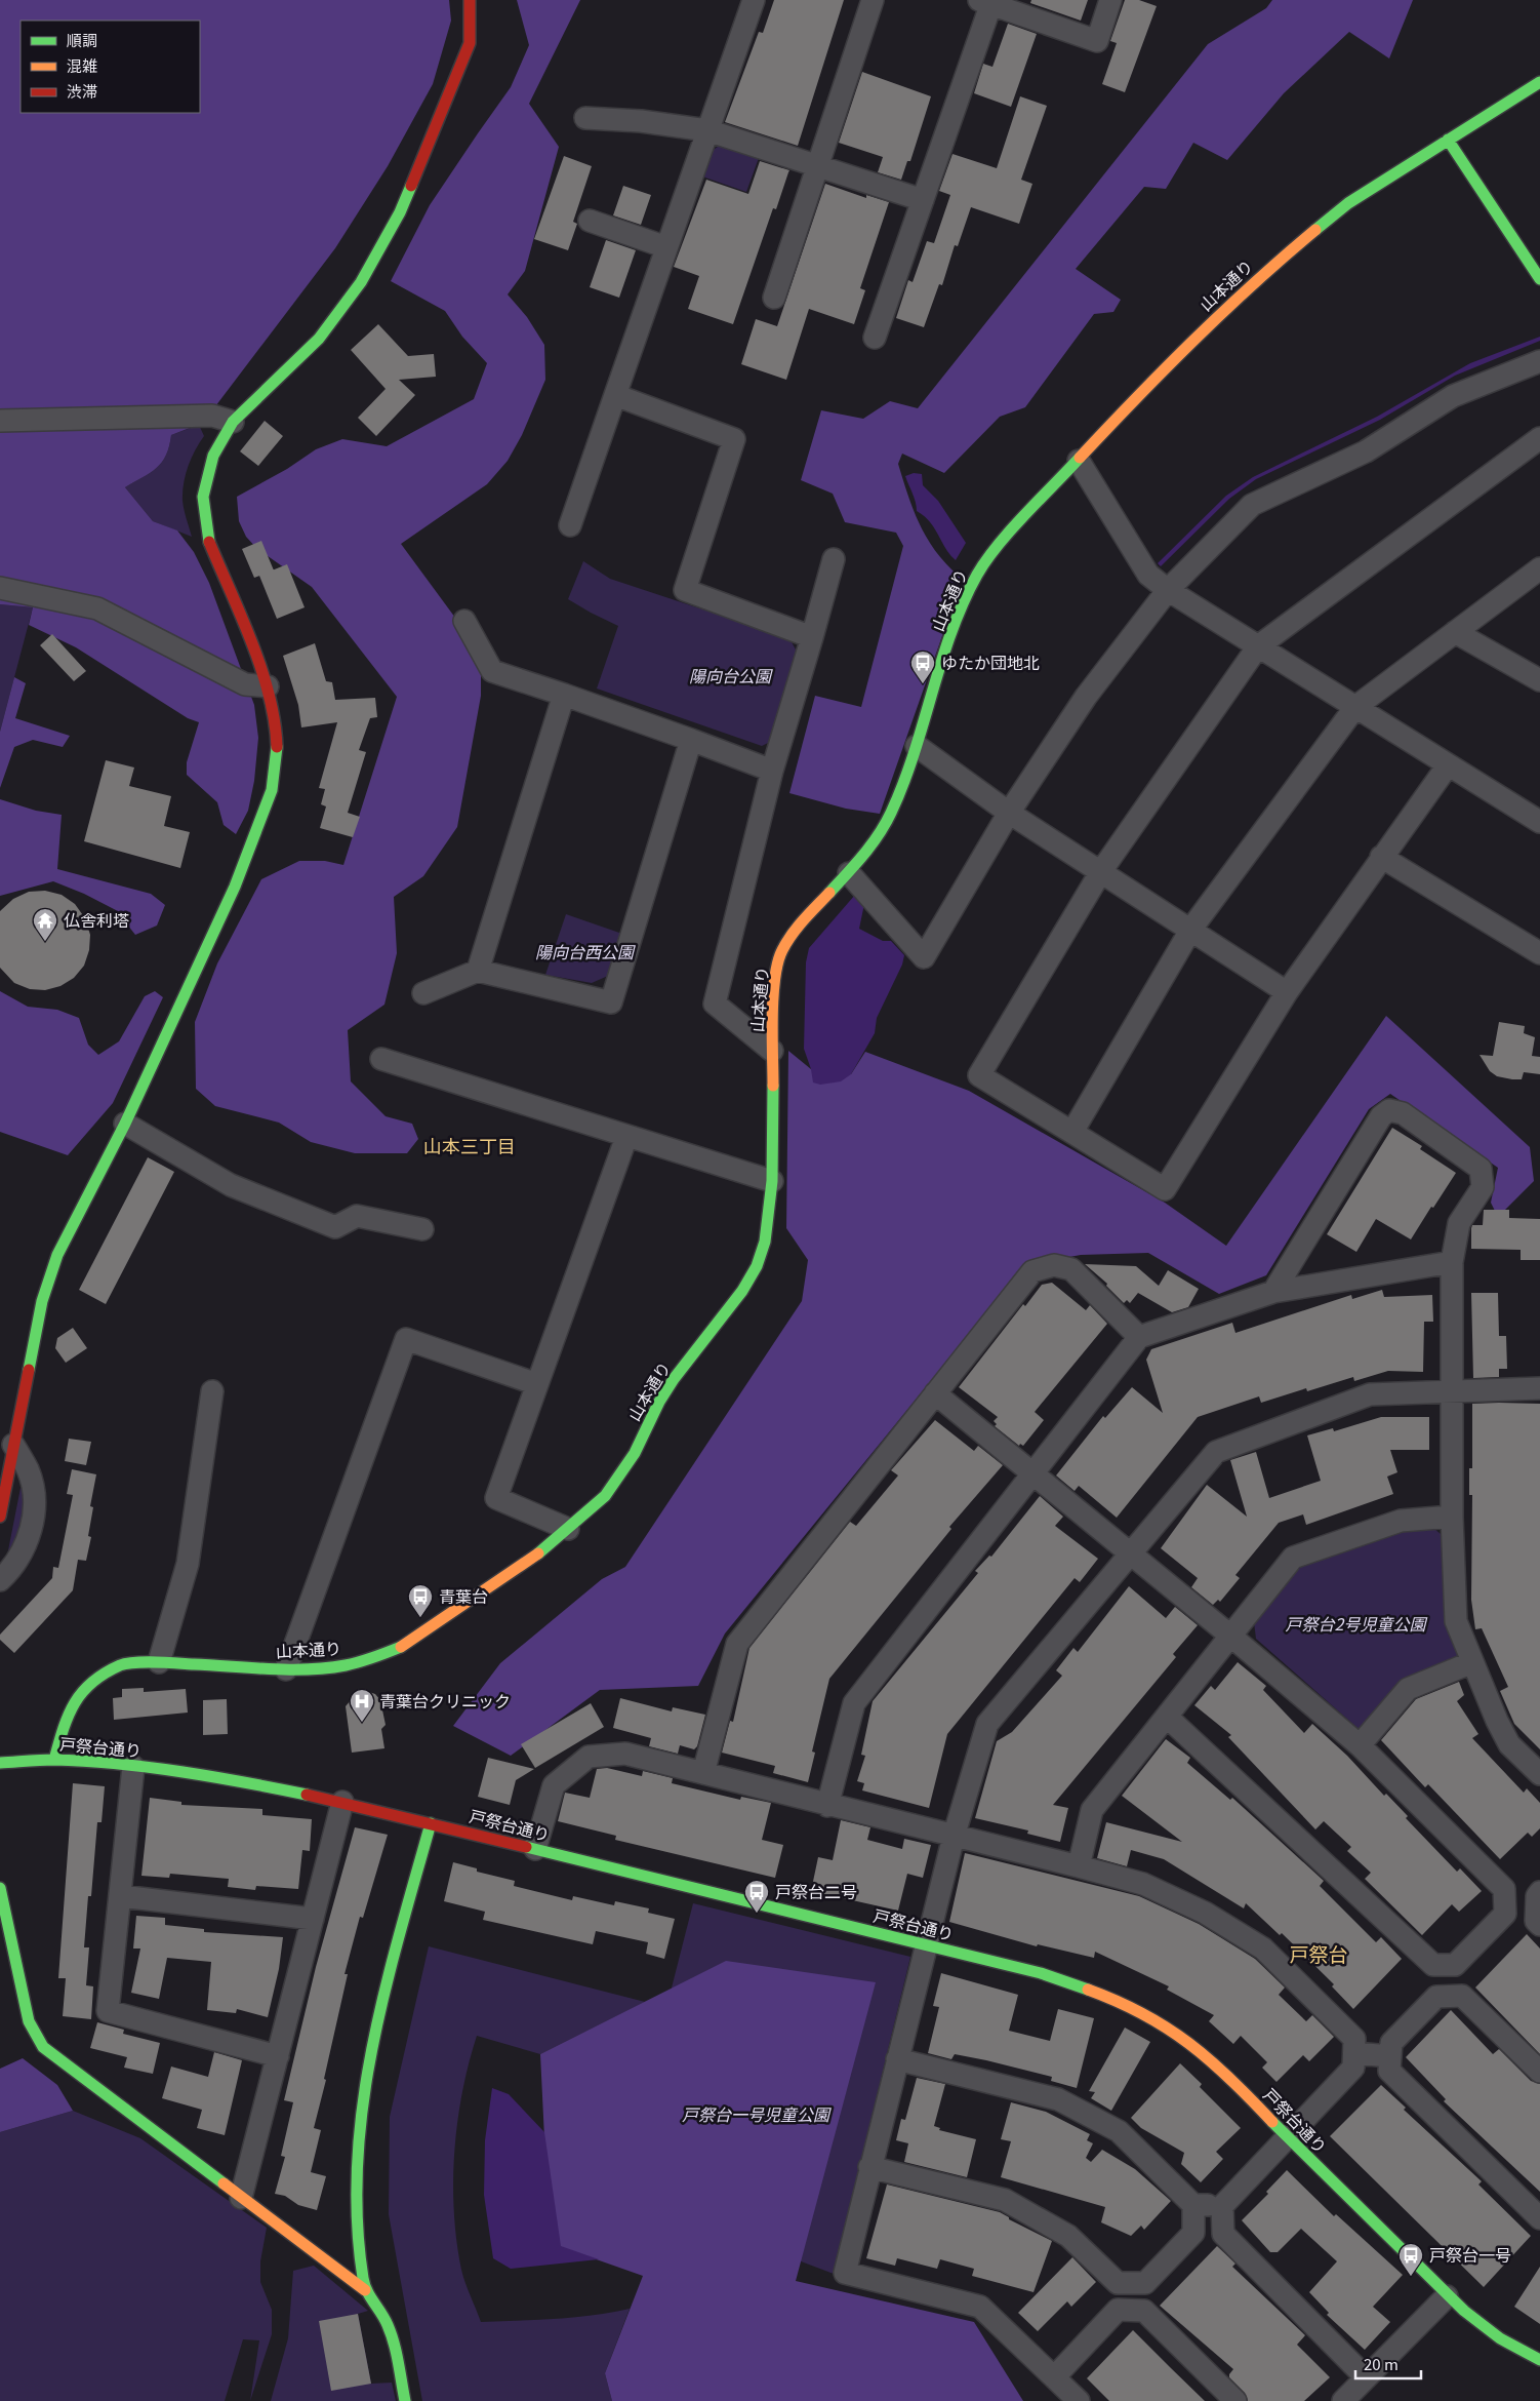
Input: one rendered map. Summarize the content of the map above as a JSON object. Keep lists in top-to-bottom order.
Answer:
{
  "streets": {
    "street": ["山本通り", "戸祭台通り"]
  },
  "crossings": [
    ["山本通り", "戸祭台通り"]
  ],
  "districts": ["山本三丁目", "戸祭台"],
  "parks": [
    "陽向台公園",
    "陽向台西公園",
    "戸祭台2号児童公園",
    "戸祭台一号児童公園"
  ],
  "places": {
    "bus stop": [
      "ゆたか団地北",
      "青葉台",
      "戸祭台二号",
      "戸祭台一号"
    ],
    "temple": ["仏舎利塔"],
    "hospital": ["青葉台クリニック"]
  },
  "legend": ["順調", "混雑", "渋滞"],
  "scale_bar": "20 m"
}
